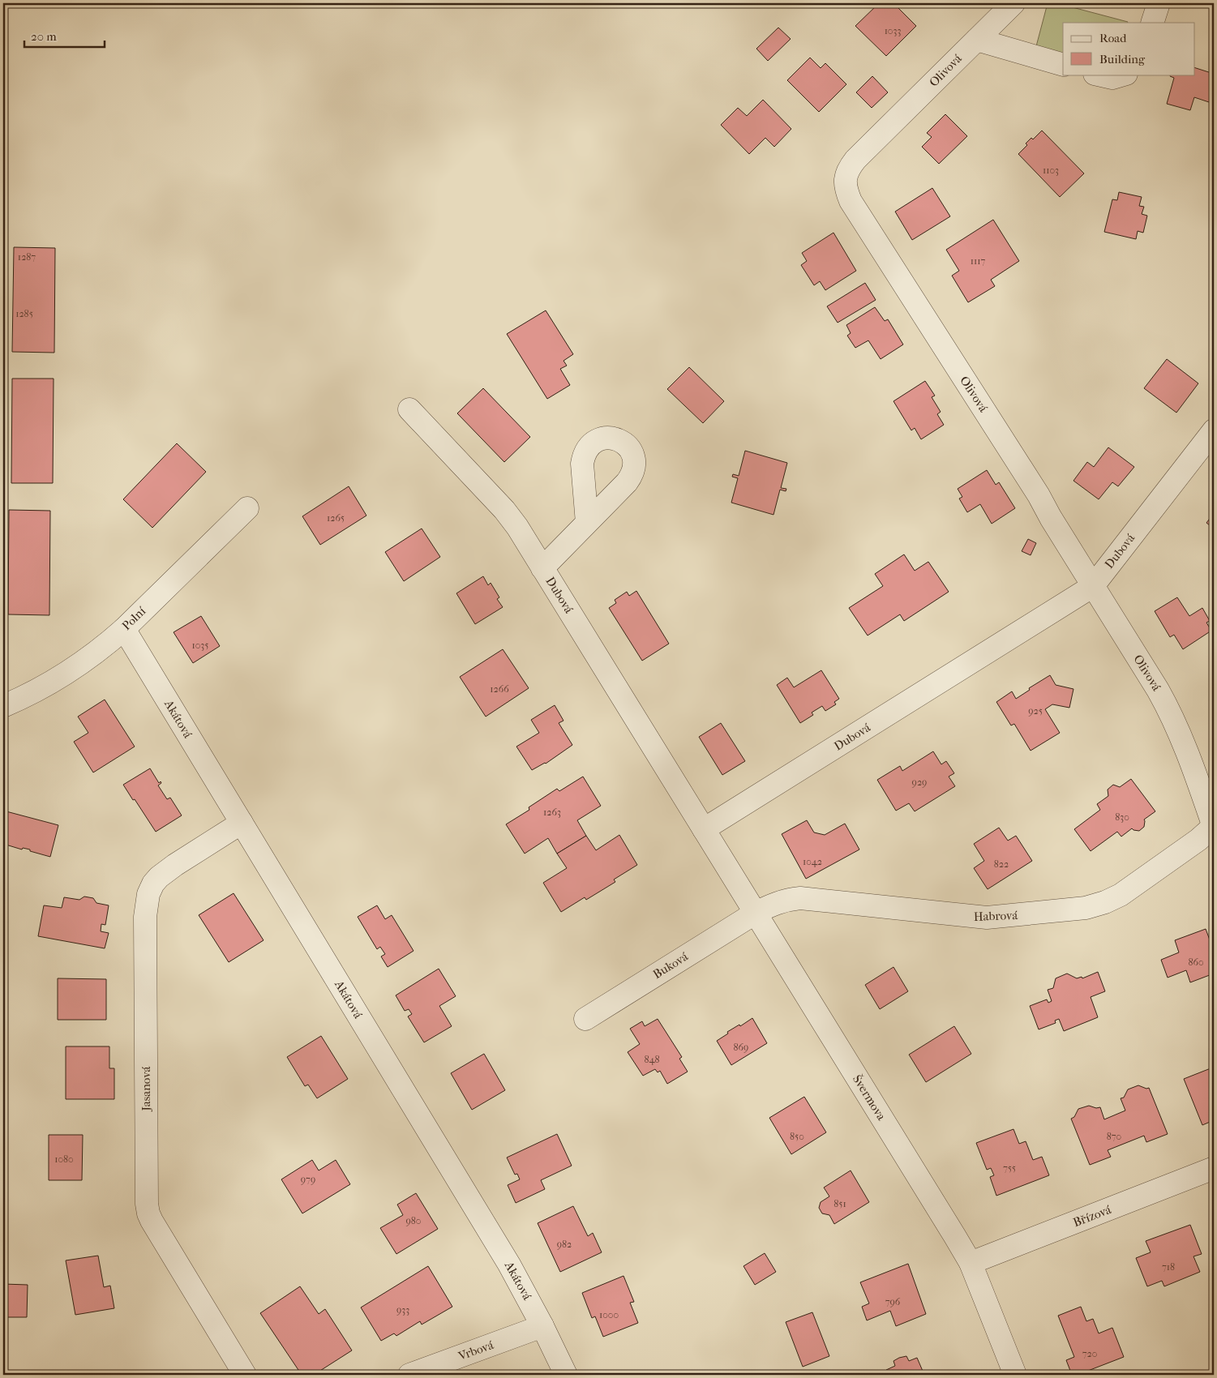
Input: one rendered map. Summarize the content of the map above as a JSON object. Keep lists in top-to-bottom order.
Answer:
{
  "streets": {
    "street": [
      "Olivová",
      "Dubová",
      "Polní",
      "Akátová",
      "Habrová",
      "Buková",
      "Jasanová",
      "Švermova",
      "Břízová",
      "Vrbová"
    ]
  },
  "crossings": [
    ["Olivová", "Dubová"],
    ["Olivová", "Habrová"],
    ["Dubová", "Švermova"],
    ["Polní", "Akátová"],
    ["Akátová", "Jasanová"],
    ["Akátová", "Vrbová"],
    ["Habrová", "Buková"],
    ["Habrová", "Švermova"],
    ["Buková", "Švermova"],
    ["Švermova", "Břízová"]
  ],
  "house_numbers": [
    "1033",
    "1103",
    "1287",
    "1117",
    "1285",
    "1265",
    "1035",
    "1266",
    "925",
    "929",
    "1263",
    "830",
    "1042",
    "822",
    "860",
    "869",
    "848",
    "850",
    "870",
    "1080",
    "755",
    "979",
    "851",
    "980",
    "982",
    "718",
    "796",
    "933",
    "1000",
    "720"
  ],
  "legend": ["Road", "Building"],
  "scale_bar": "20 m"
}
